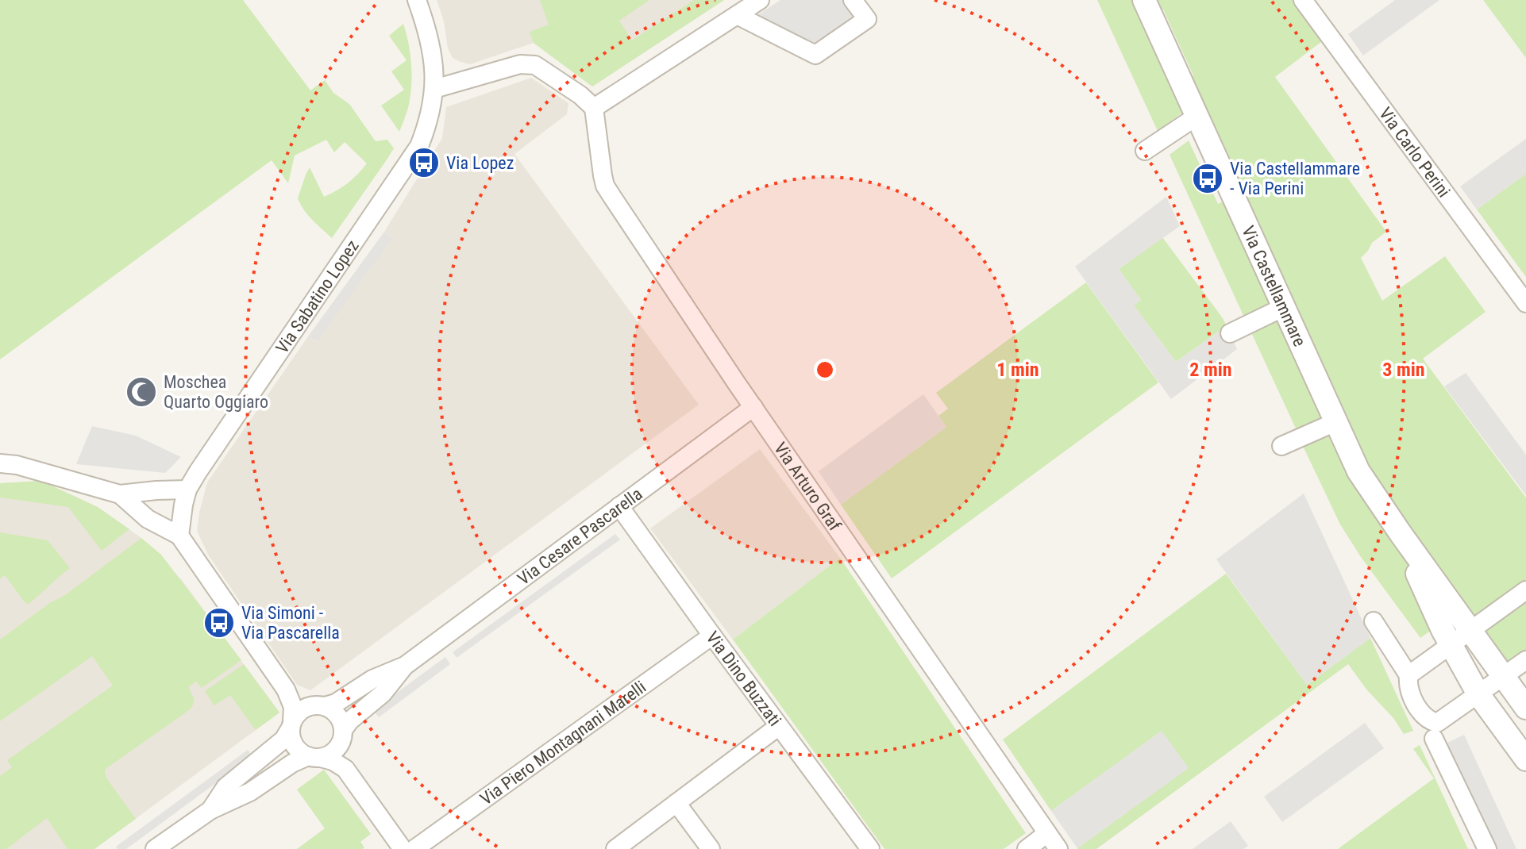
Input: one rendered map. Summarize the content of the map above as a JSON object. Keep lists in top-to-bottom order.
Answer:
{
  "streets": {
    "street": [
      "Via Carlo Perini",
      "Via Castellammare",
      "Via Sabatino Lopez",
      "Via Arturo Graf",
      "Via Cesare Pascarella",
      "Via Dino Buzzati",
      "Via Piero Montagnani Marelli"
    ]
  },
  "crossings": [
    ["Via Arturo Graf", "Via Cesare Pascarella"],
    ["Via Cesare Pascarella", "Via Dino Buzzati"],
    ["Via Dino Buzzati", "Via Piero Montagnani Marelli"]
  ],
  "places": {
    "bus stop": ["Via Lopez", "Via Castellammare - Via Perini", "Via Simoni - Via Pascarella"],
    "mosque": ["Moschea Quarto Oggiaro"]
  },
  "rings": ["1 min", "2 min", "3 min"]
}
